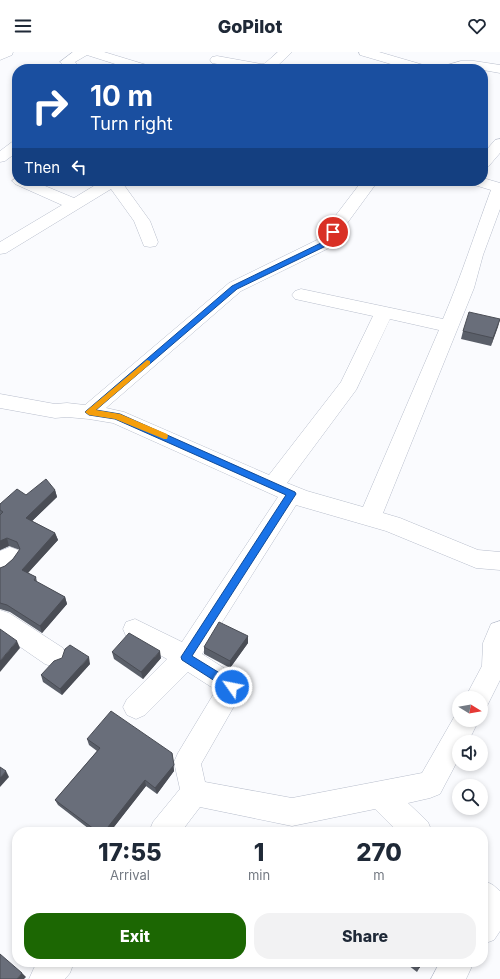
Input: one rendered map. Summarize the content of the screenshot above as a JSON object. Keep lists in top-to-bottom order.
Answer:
{
  "north": "right",
  "page": {
    "header": "GoPilot",
    "turn": ["10 m", "Turn right"],
    "then": "Then",
    "eta": [
      "17:55",
      "Arrival",
      "1",
      "min",
      "270",
      "m"
    ],
    "buttons": ["Exit", "Share"]
  }
}
